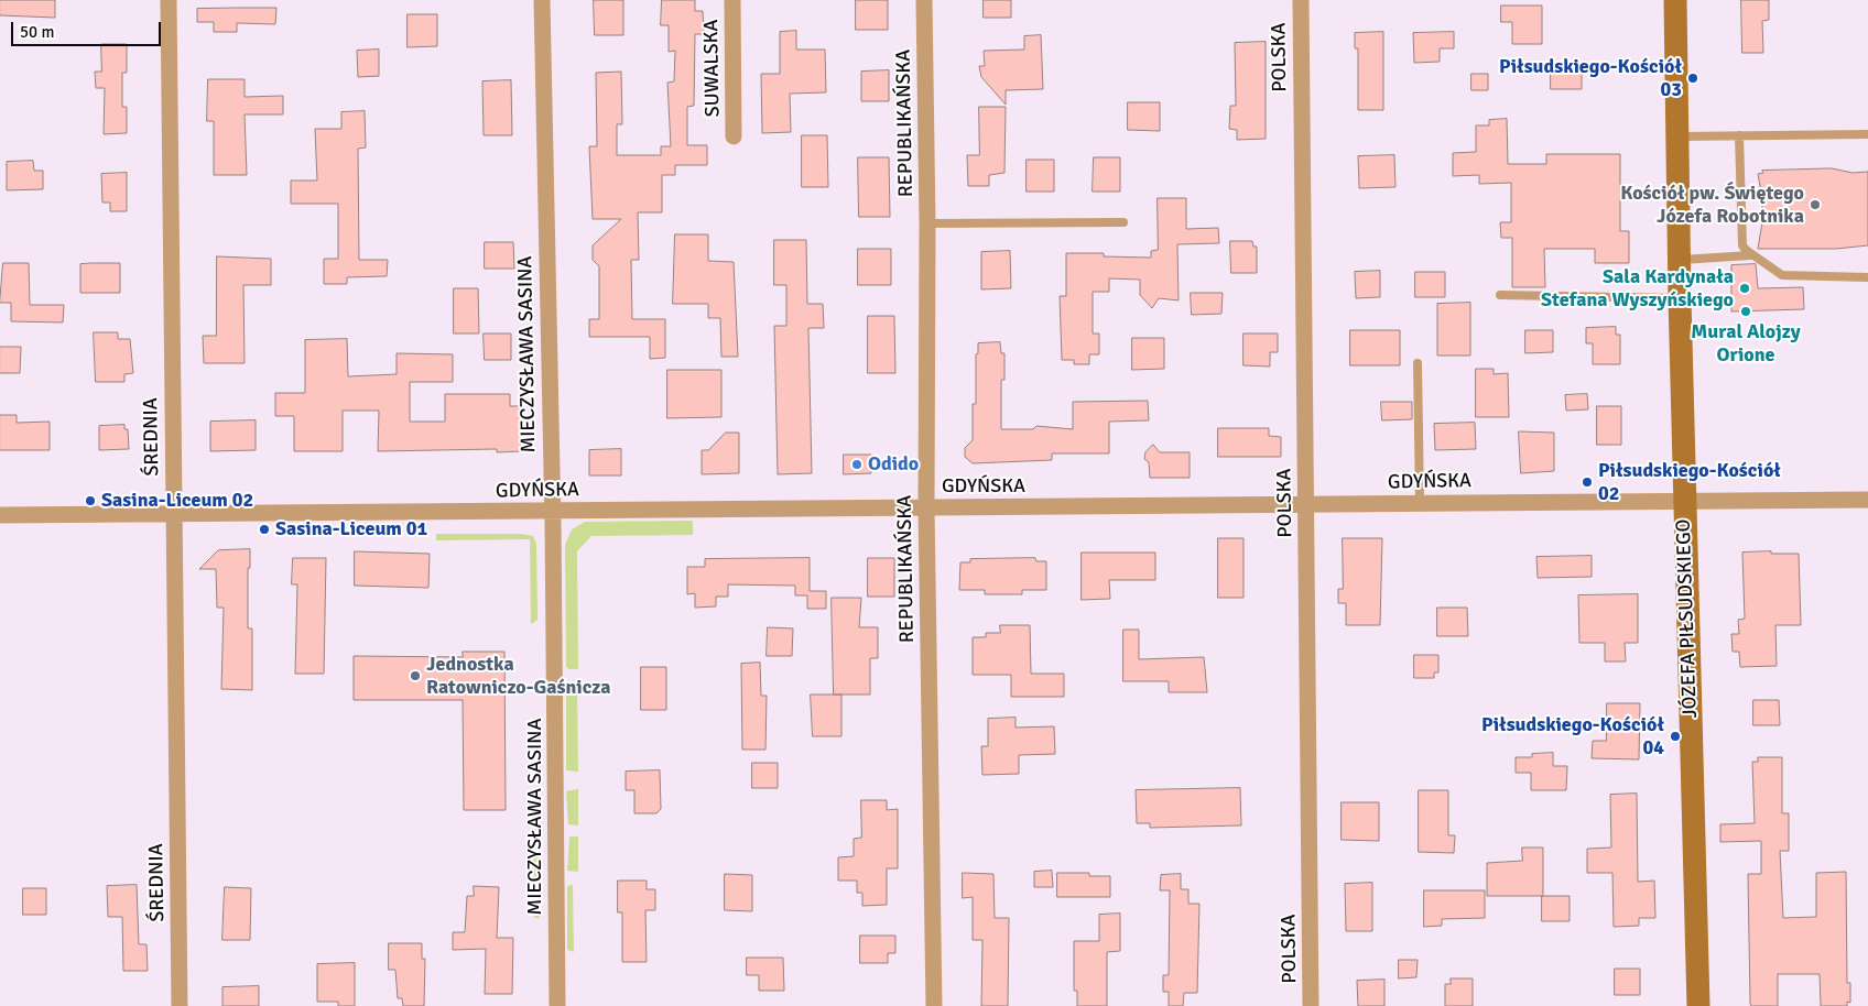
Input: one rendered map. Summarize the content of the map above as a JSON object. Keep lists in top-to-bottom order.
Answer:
{
  "streets": {
    "street": [
      "POLSKA",
      "SUWALSKA",
      "REPUBLIKAŃSKA",
      "MIECZYSŁAWA SASINA",
      "ŚREDNIA",
      "GDYŃSKA",
      "JÓZEFA PIŁSUDSKIEGO"
    ]
  },
  "crossings": [
    ["POLSKA", "GDYŃSKA"],
    ["REPUBLIKAŃSKA", "GDYŃSKA"],
    ["MIECZYSŁAWA SASINA", "GDYŃSKA"],
    ["ŚREDNIA", "GDYŃSKA"],
    ["GDYŃSKA", "JÓZEFA PIŁSUDSKIEGO"]
  ],
  "places": [
    "Piłsudskiego-Kościół 03",
    "Kościół pw. Świętego Józefa Robotnika",
    "Sala Kardynała Stefana Wyszyńskiego",
    "Mural Alojzy Orione",
    "Odido",
    "Piłsudskiego-Kościół 02",
    "Sasina-Liceum 02",
    "Sasina-Liceum 01",
    "Jednostka Ratowniczo-Gaśnicza",
    "Piłsudskiego-Kościół 04"
  ],
  "scale_bar": "50 m"
}
